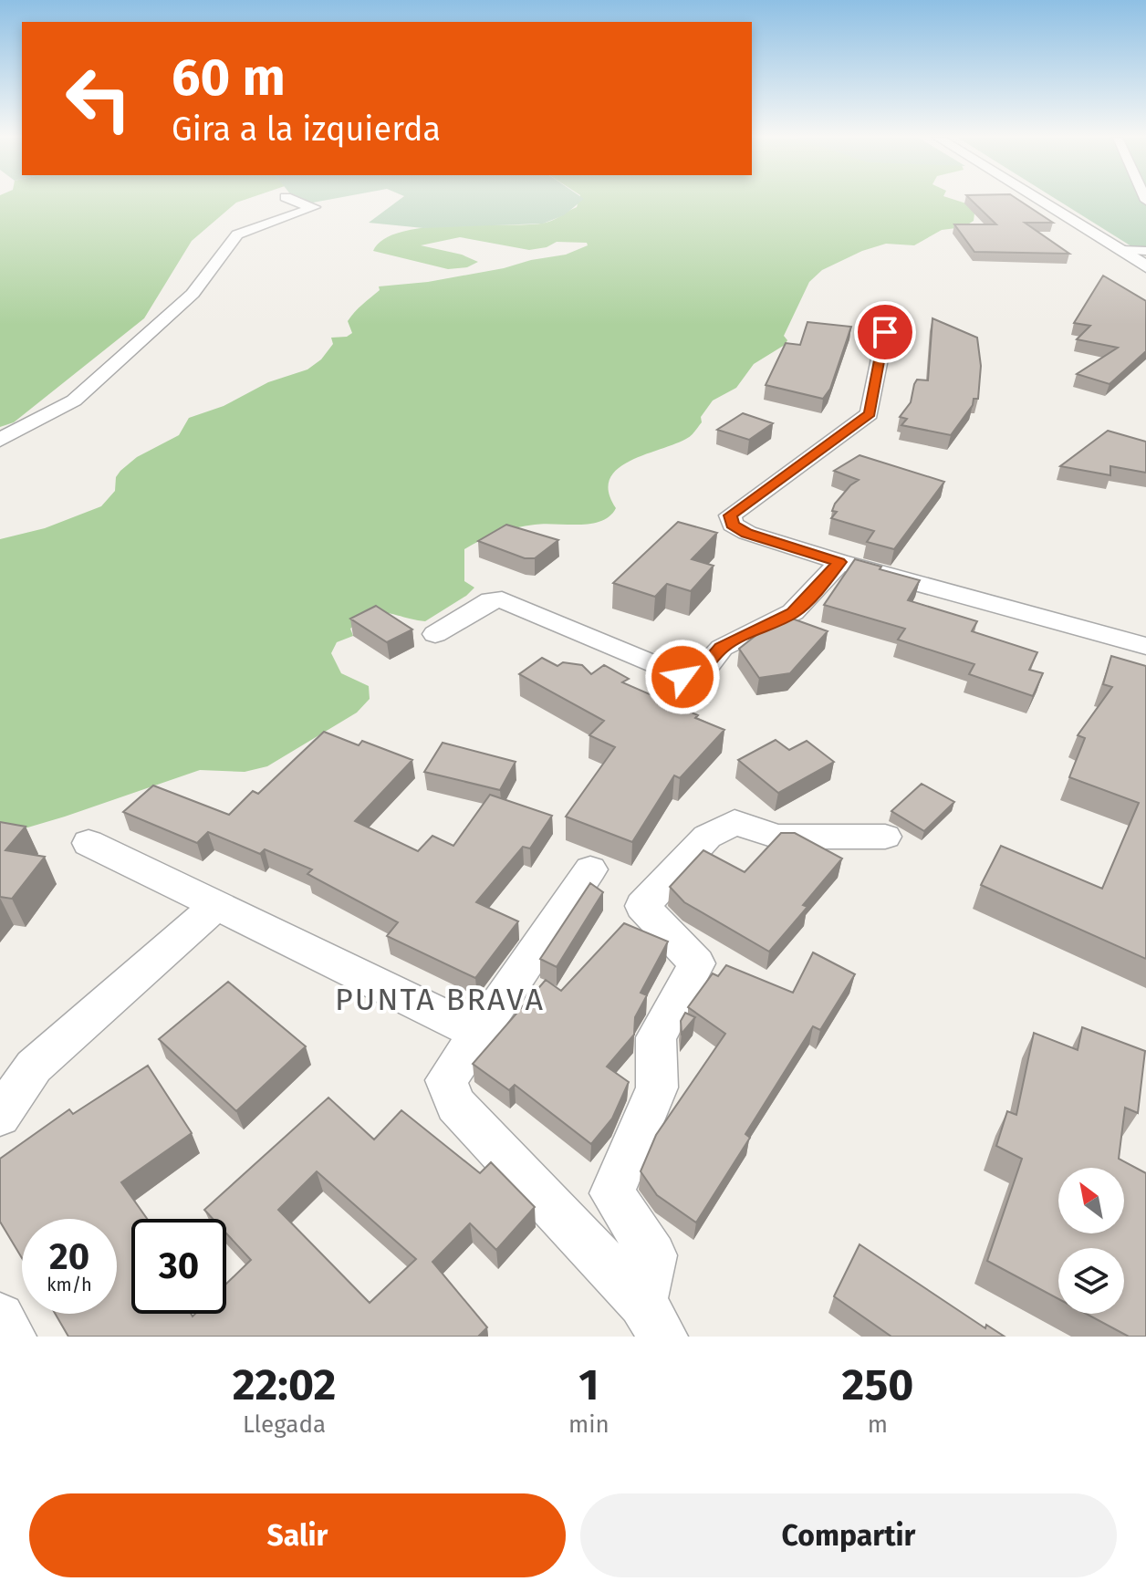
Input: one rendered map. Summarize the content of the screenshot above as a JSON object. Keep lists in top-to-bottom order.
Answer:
{
  "districts": ["PUNTA BRAVA"],
  "north": "top left",
  "page": {
    "turn": ["60 m", "Gira a la izquierda"],
    "speed": "20 km/h",
    "limit": "30",
    "eta": [
      "22:02",
      "Llegada",
      "1",
      "min",
      "250",
      "m"
    ],
    "buttons": ["Salir", "Compartir"]
  }
}
